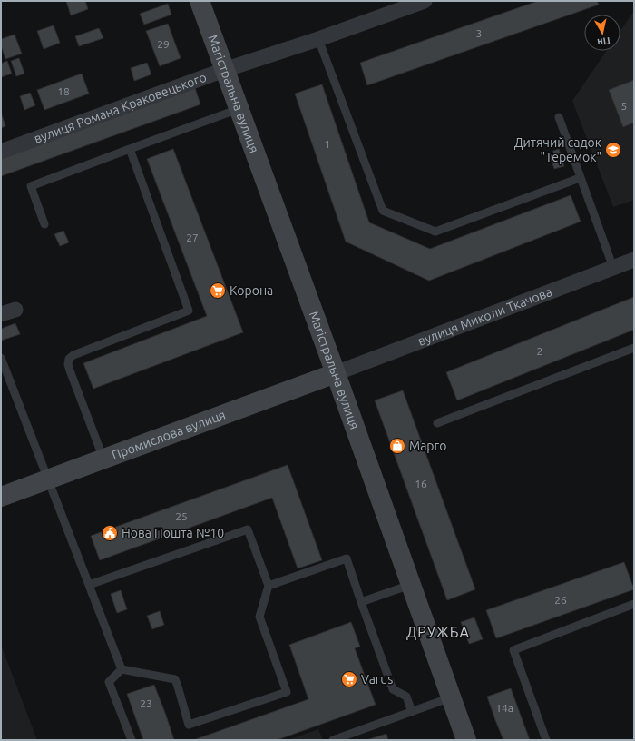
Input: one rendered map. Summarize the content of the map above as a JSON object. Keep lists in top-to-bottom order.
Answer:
{
  "streets": {
    "street": [
      "Магістральна вулиця",
      "вулиця Романа Краковецького",
      "вулиця Миколи Ткачова",
      "Промислова вулиця"
    ]
  },
  "crossings": [
    ["Магістральна вулиця", "вулиця Романа Краковецького"],
    ["Магістральна вулиця", "вулиця Миколи Ткачова"],
    ["Магістральна вулиця", "Промислова вулиця"],
    ["вулиця Миколи Ткачова", "Промислова вулиця"]
  ],
  "districts": ["ДРУЖБА"],
  "places": {
    "school or university": ["Дитячий садок \"Теремок\""],
    "supermarket": ["Корона", "Varus"],
    "shop": ["Марго"],
    "public building": ["Нова Пошта №10"]
  },
  "house_numbers": [
    "3",
    "29",
    "18",
    "5",
    "1",
    "27",
    "2",
    "16",
    "25",
    "26",
    "23",
    "14а"
  ],
  "north": "bottom"
}
